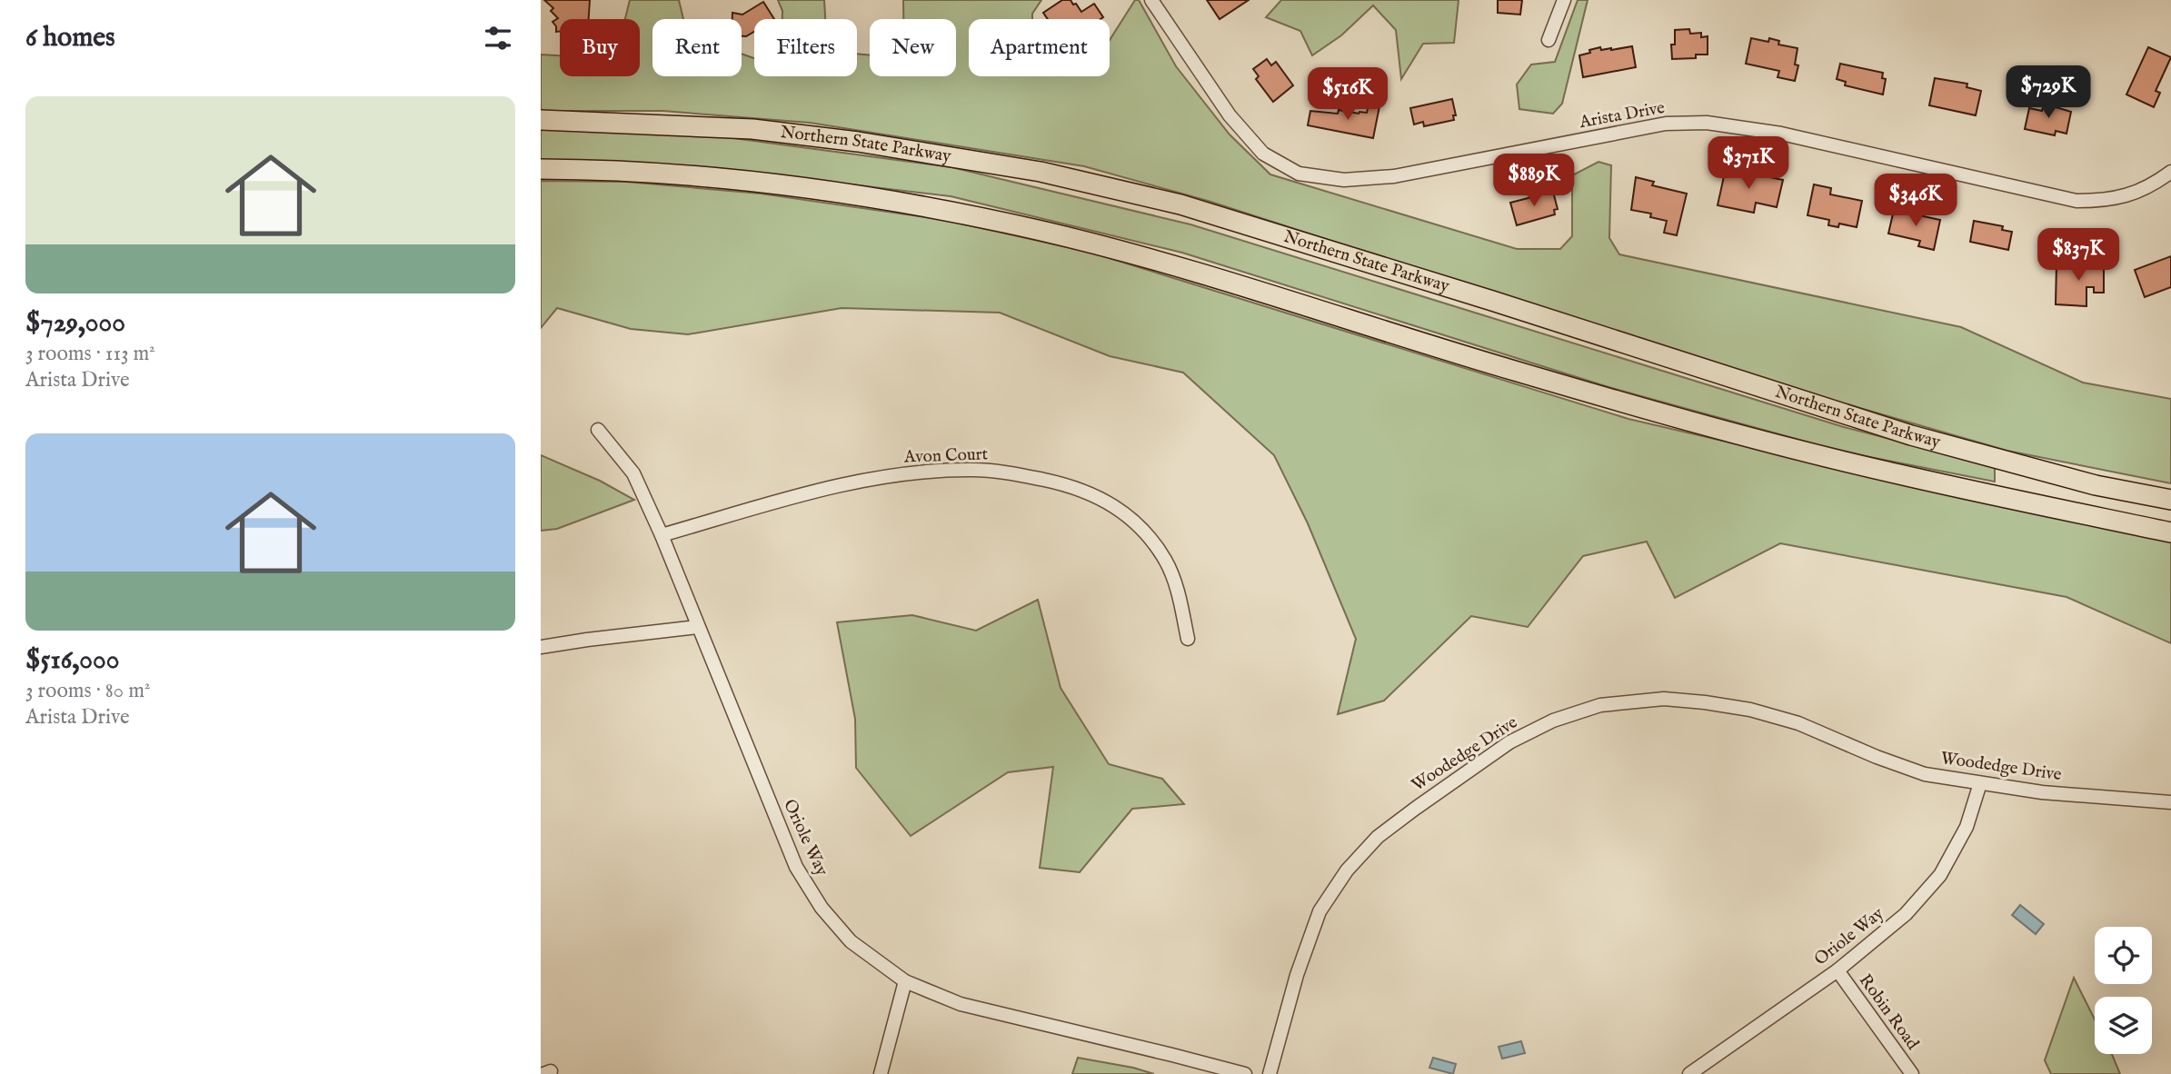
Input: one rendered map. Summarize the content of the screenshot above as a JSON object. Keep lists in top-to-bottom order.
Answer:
{
  "streets": {
    "highway": ["Northern State Parkway"],
    "street": [
      "Arista Drive",
      "Avon Court",
      "Woodedge Drive",
      "Oriole Way",
      "Robin Road"
    ]
  },
  "crossings": [
    ["Avon Court", "Oriole Way"],
    ["Woodedge Drive", "Oriole Way"],
    ["Oriole Way", "Robin Road"]
  ],
  "page": {
    "heading": "6 homes",
    "chip": [
      "Buy",
      "Rent",
      "Filters",
      "New",
      "Apartment"
    ],
    "price": [
      "$729K",
      "$516K",
      "$371K",
      "$889K",
      "$346K",
      "$837K"
    ],
    "list": [
      {
        "name": "$729,000",
        "note": "3 rooms · 113 m² · Arista Drive"
      },
      {
        "name": "$516,000",
        "note": "3 rooms · 80 m² · Arista Drive"
      }
    ]
  }
}
